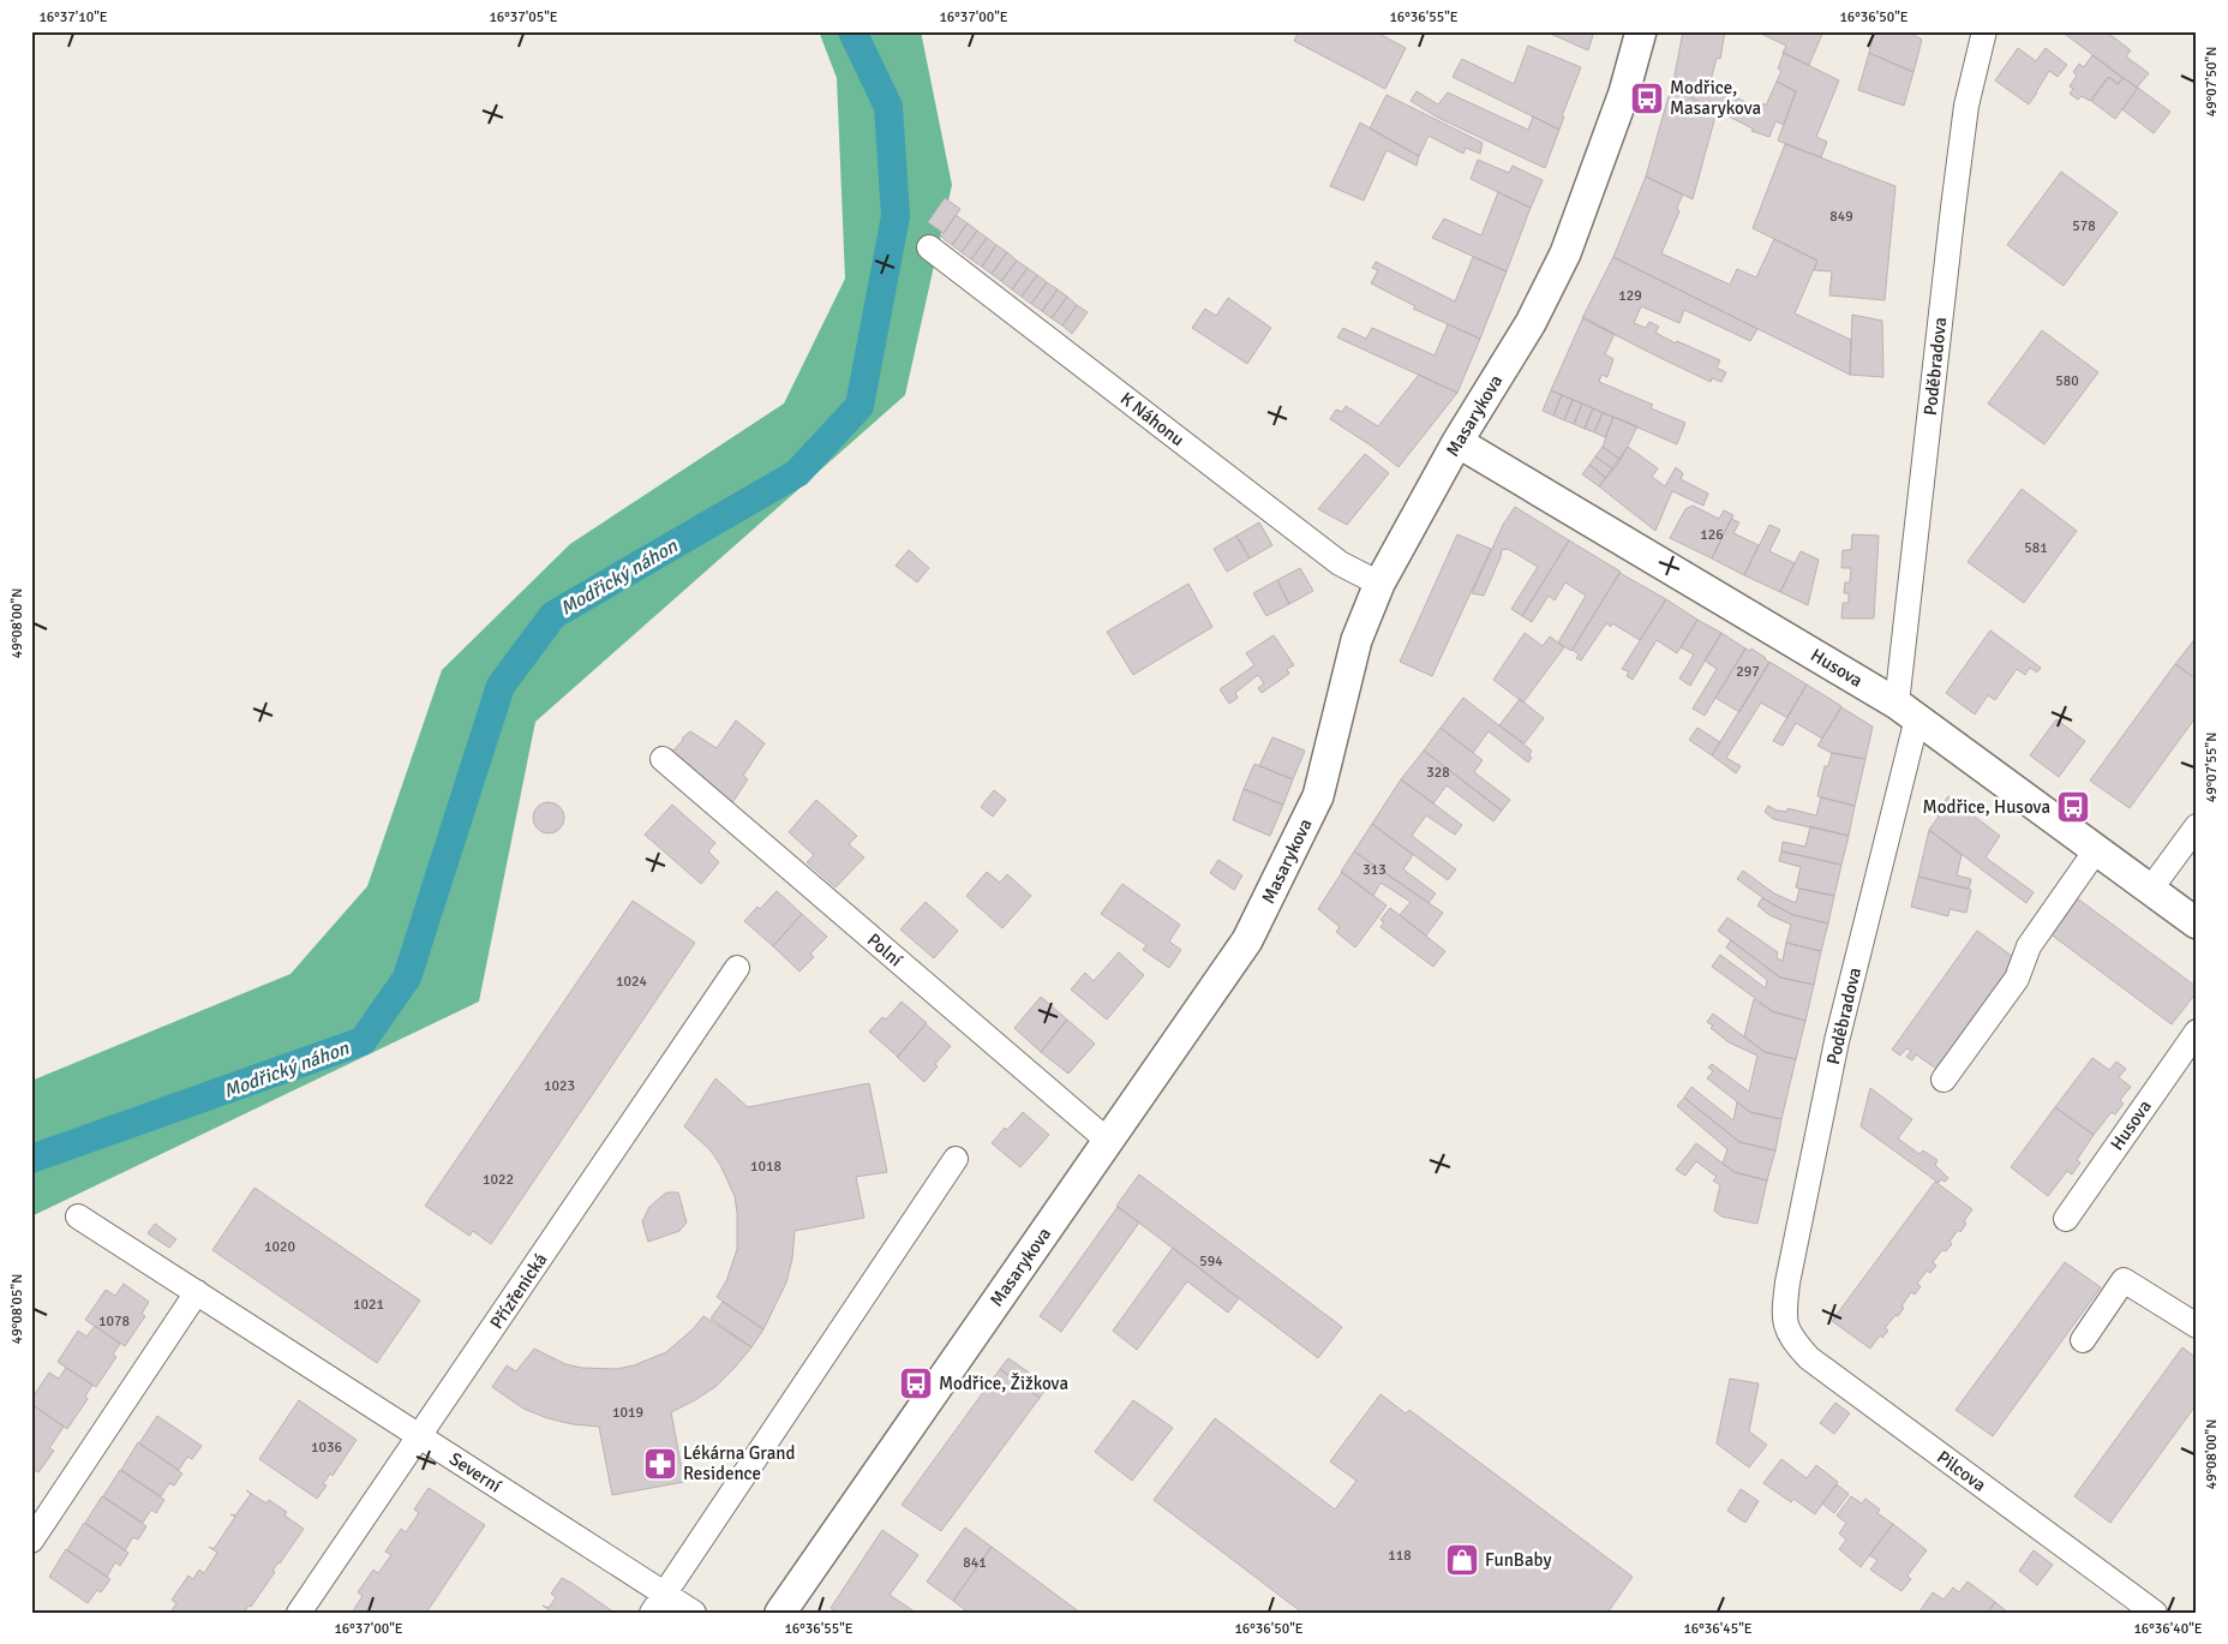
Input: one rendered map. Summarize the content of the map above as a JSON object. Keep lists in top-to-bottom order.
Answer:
{
  "streets": {
    "street": [
      "Poděbradova",
      "Masarykova",
      "K Náhonu",
      "Husova",
      "Polní",
      "Přízřenická",
      "Pilcova",
      "Severní"
    ]
  },
  "crossings": [
    ["Poděbradova", "Husova"],
    ["Poděbradova", "Pilcova"],
    ["Masarykova", "K Náhonu"],
    ["Masarykova", "Husova"],
    ["Masarykova", "Polní"],
    ["Přízřenická", "Severní"]
  ],
  "water": ["Modřický náhon"],
  "places": {
    "bus stop": ["Modřice, Masarykova", "Modřice, Husova", "Modřice, Žižkova"],
    "pharmacy": ["Lékárna Grand Residence"],
    "shop": ["FunBaby"]
  },
  "house_numbers": [
    "849",
    "578",
    "129",
    "580",
    "126",
    "581",
    "297",
    "328",
    "313",
    "1024",
    "1023",
    "1018",
    "1022",
    "1020",
    "594",
    "1021",
    "1078",
    "1019",
    "1036",
    "118",
    "841"
  ],
  "coordinates": [
    "16°37'10\"E",
    "16°37'05\"E",
    "16°37'00\"E",
    "16°36'55\"E",
    "16°36'50\"E",
    "49°07'50\"N",
    "49°08'00\"N",
    "49°07'55\"N",
    "49°08'05\"N",
    "16°36'45\"E",
    "16°36'40\"E"
  ]
}
